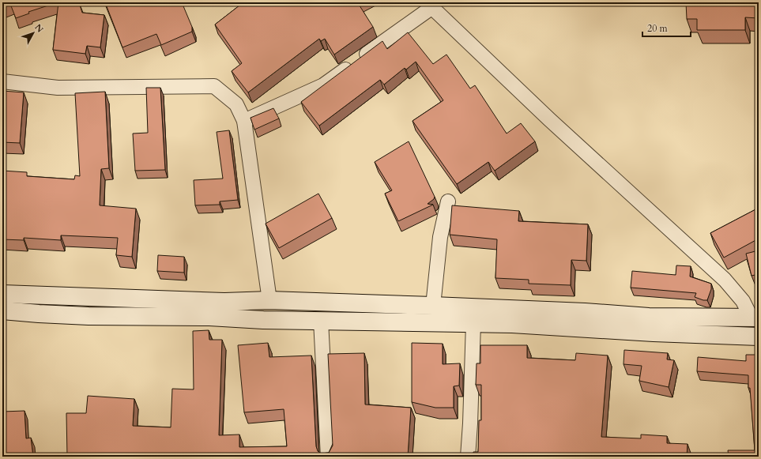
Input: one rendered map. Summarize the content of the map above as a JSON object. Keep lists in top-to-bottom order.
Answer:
{
  "scale_bar": "20 m",
  "north": "top right"
}
